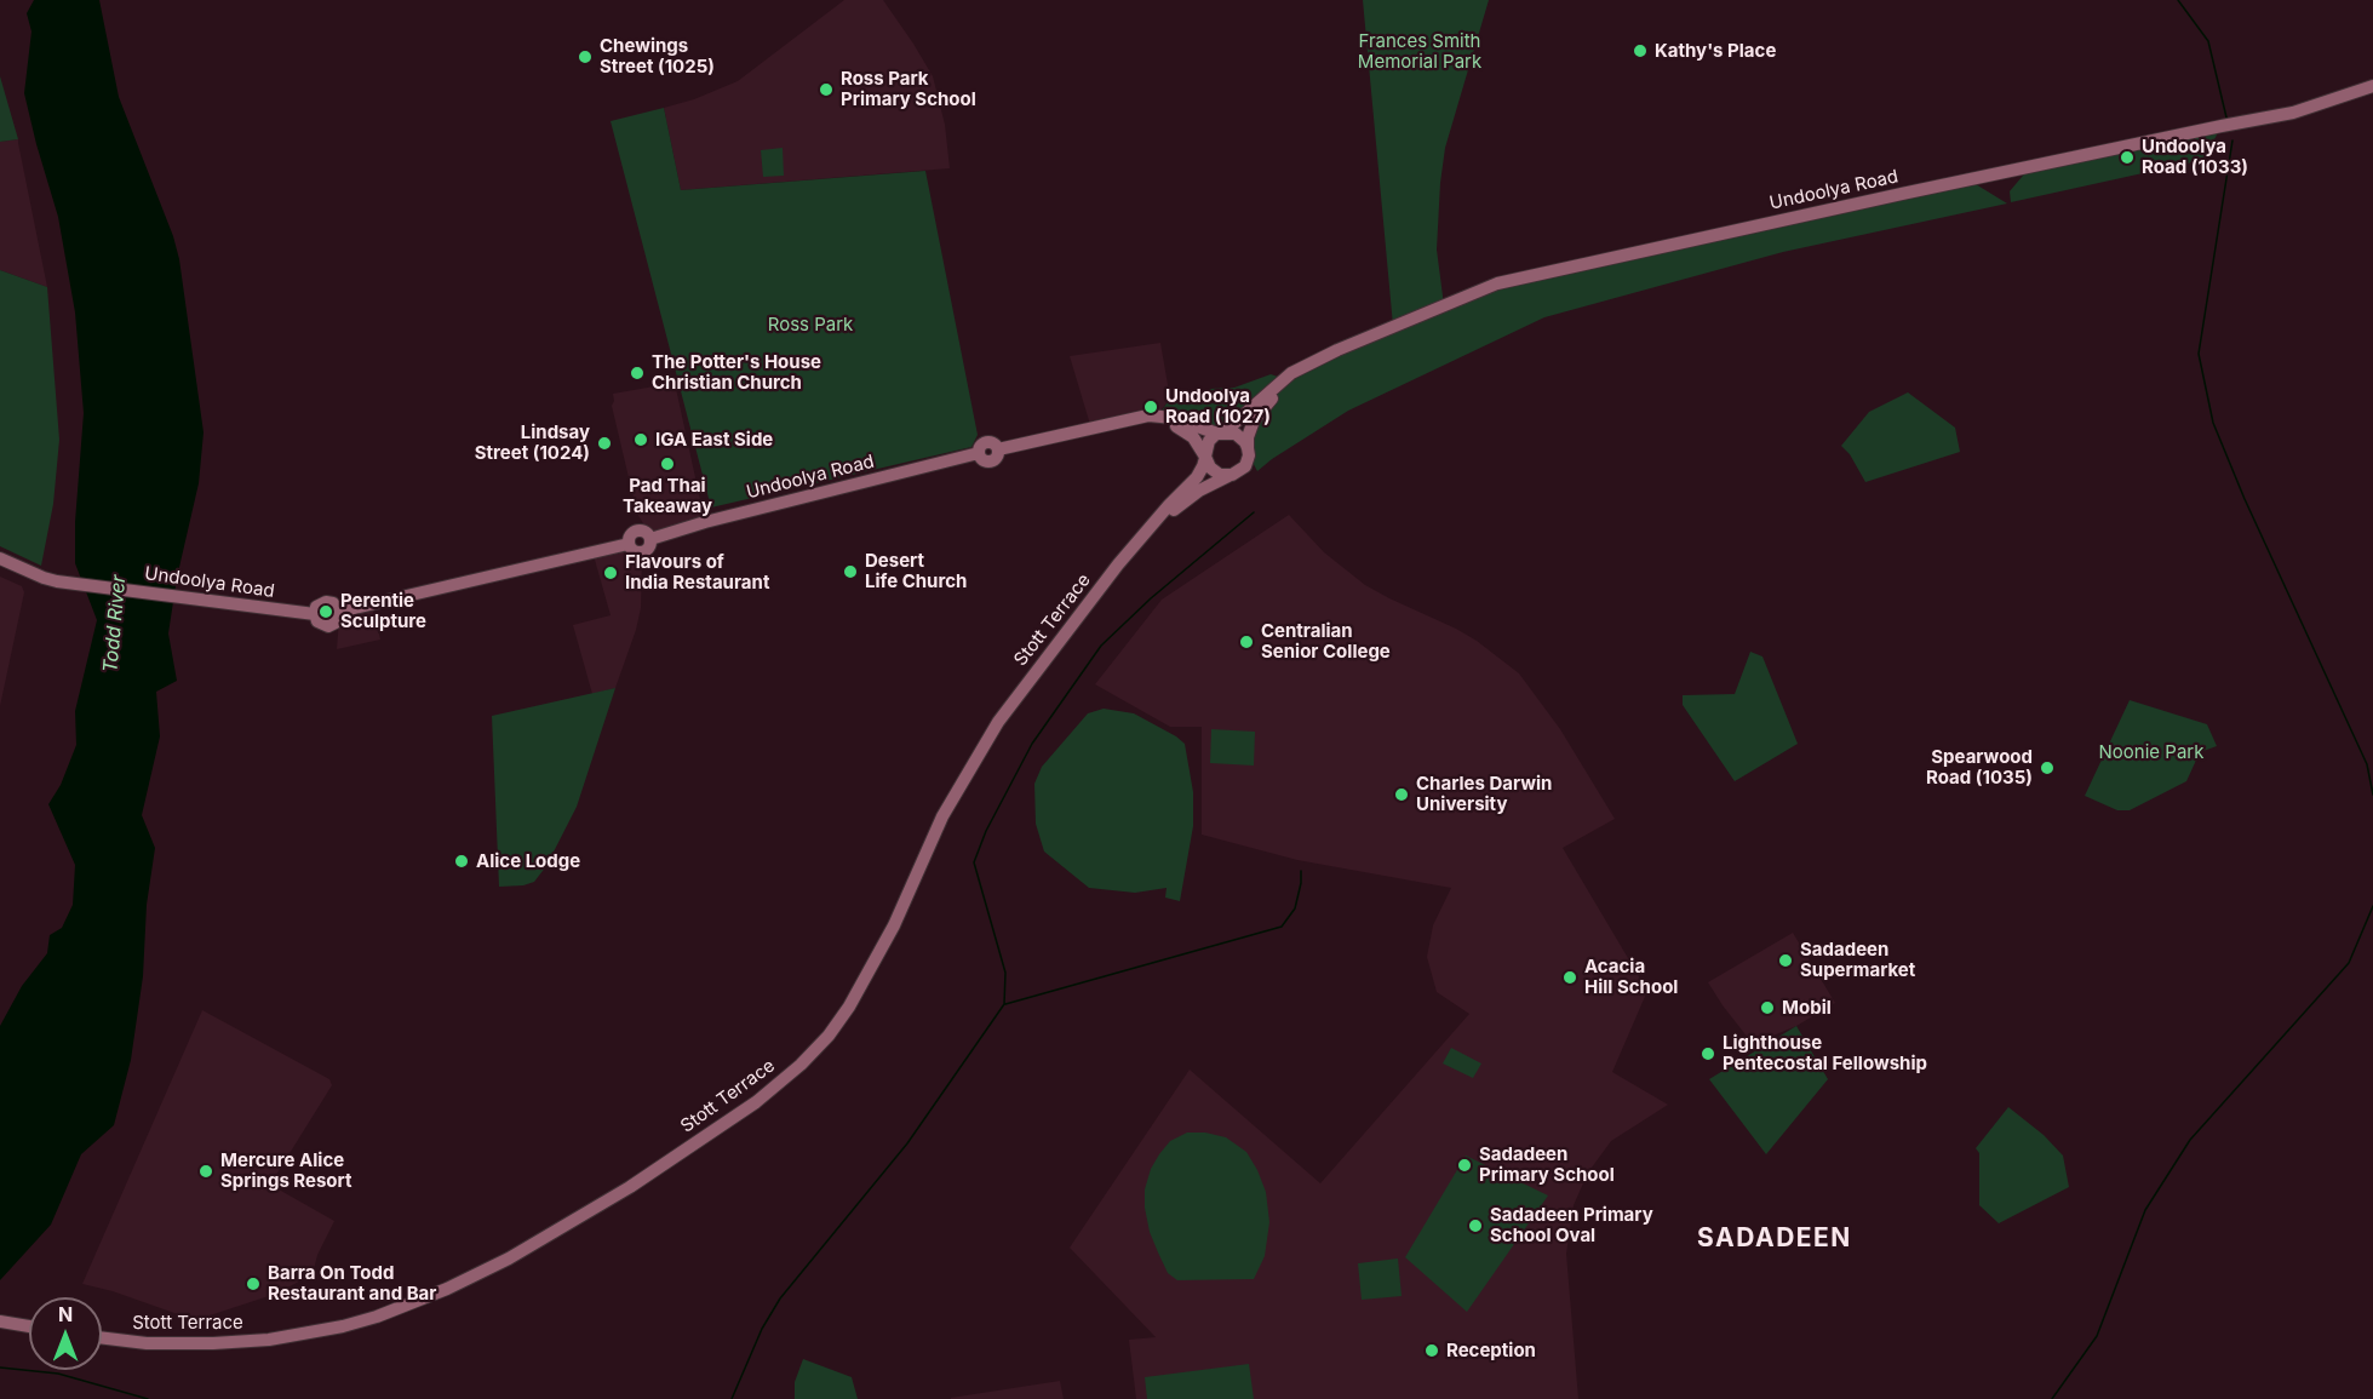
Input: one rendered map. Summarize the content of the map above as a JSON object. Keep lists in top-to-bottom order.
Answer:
{
  "streets": {
    "main road": ["Undoolya Road", "Stott Terrace"]
  },
  "crossings": [
    ["Undoolya Road", "Stott Terrace"]
  ],
  "districts": ["SADADEEN"],
  "water": ["Todd River"],
  "parks": ["Frances Smith Memorial Park", "Ross Park", "Noonie Park"],
  "places": [
    "Kathy's Place",
    "Chewings Street (1025)",
    "Ross Park Primary School",
    "Undoolya Road (1033)",
    "The Potter's House Christian Church",
    "Undoolya Road (1027)",
    "IGA East Side",
    "Lindsay Street (1024)",
    "Pad Thai Takeaway",
    "Desert Life Church",
    "Flavours of India Restaurant",
    "Perentie Sculpture",
    "Centralian Senior College",
    "Spearwood Road (1035)",
    "Charles Darwin University",
    "Alice Lodge",
    "Sadadeen Supermarket",
    "Acacia Hill School",
    "Mobil",
    "Lighthouse Pentecostal Fellowship",
    "Sadadeen Primary School",
    "Mercure Alice Springs Resort",
    "Sadadeen Primary School Oval",
    "Barra On Todd Restaurant and Bar",
    "Reception"
  ],
  "north": "top"
}
